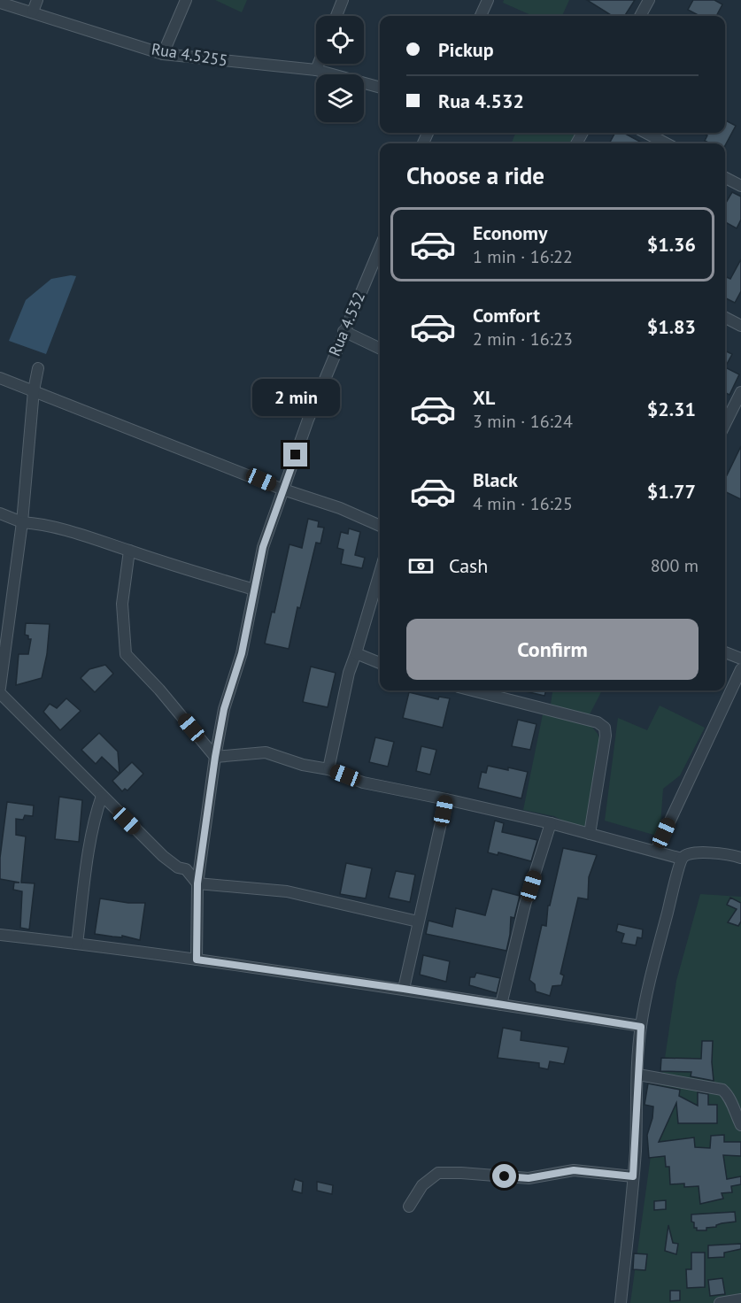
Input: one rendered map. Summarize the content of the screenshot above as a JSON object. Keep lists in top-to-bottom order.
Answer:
{
  "streets": {
    "street": ["Rua 4.5255", "Rua 4.532"]
  },
  "page": {
    "banner": ["Pickup", "Rua 4.532"],
    "heading": "Choose a ride",
    "list": [
      {
        "name": "Economy",
        "note": "1 min · 16:22",
        "value": "$1.36"
      },
      {
        "name": "Comfort",
        "note": "2 min · 16:23",
        "value": "$1.83"
      },
      {
        "name": "XL",
        "note": "3 min · 16:24",
        "value": "$2.31"
      },
      {
        "name": "Black",
        "note": "4 min · 16:25",
        "value": "$1.77"
      }
    ],
    "bubble": "2 min",
    "pay": ["Cash", "800 m"],
    "buttons": "Confirm"
  }
}
